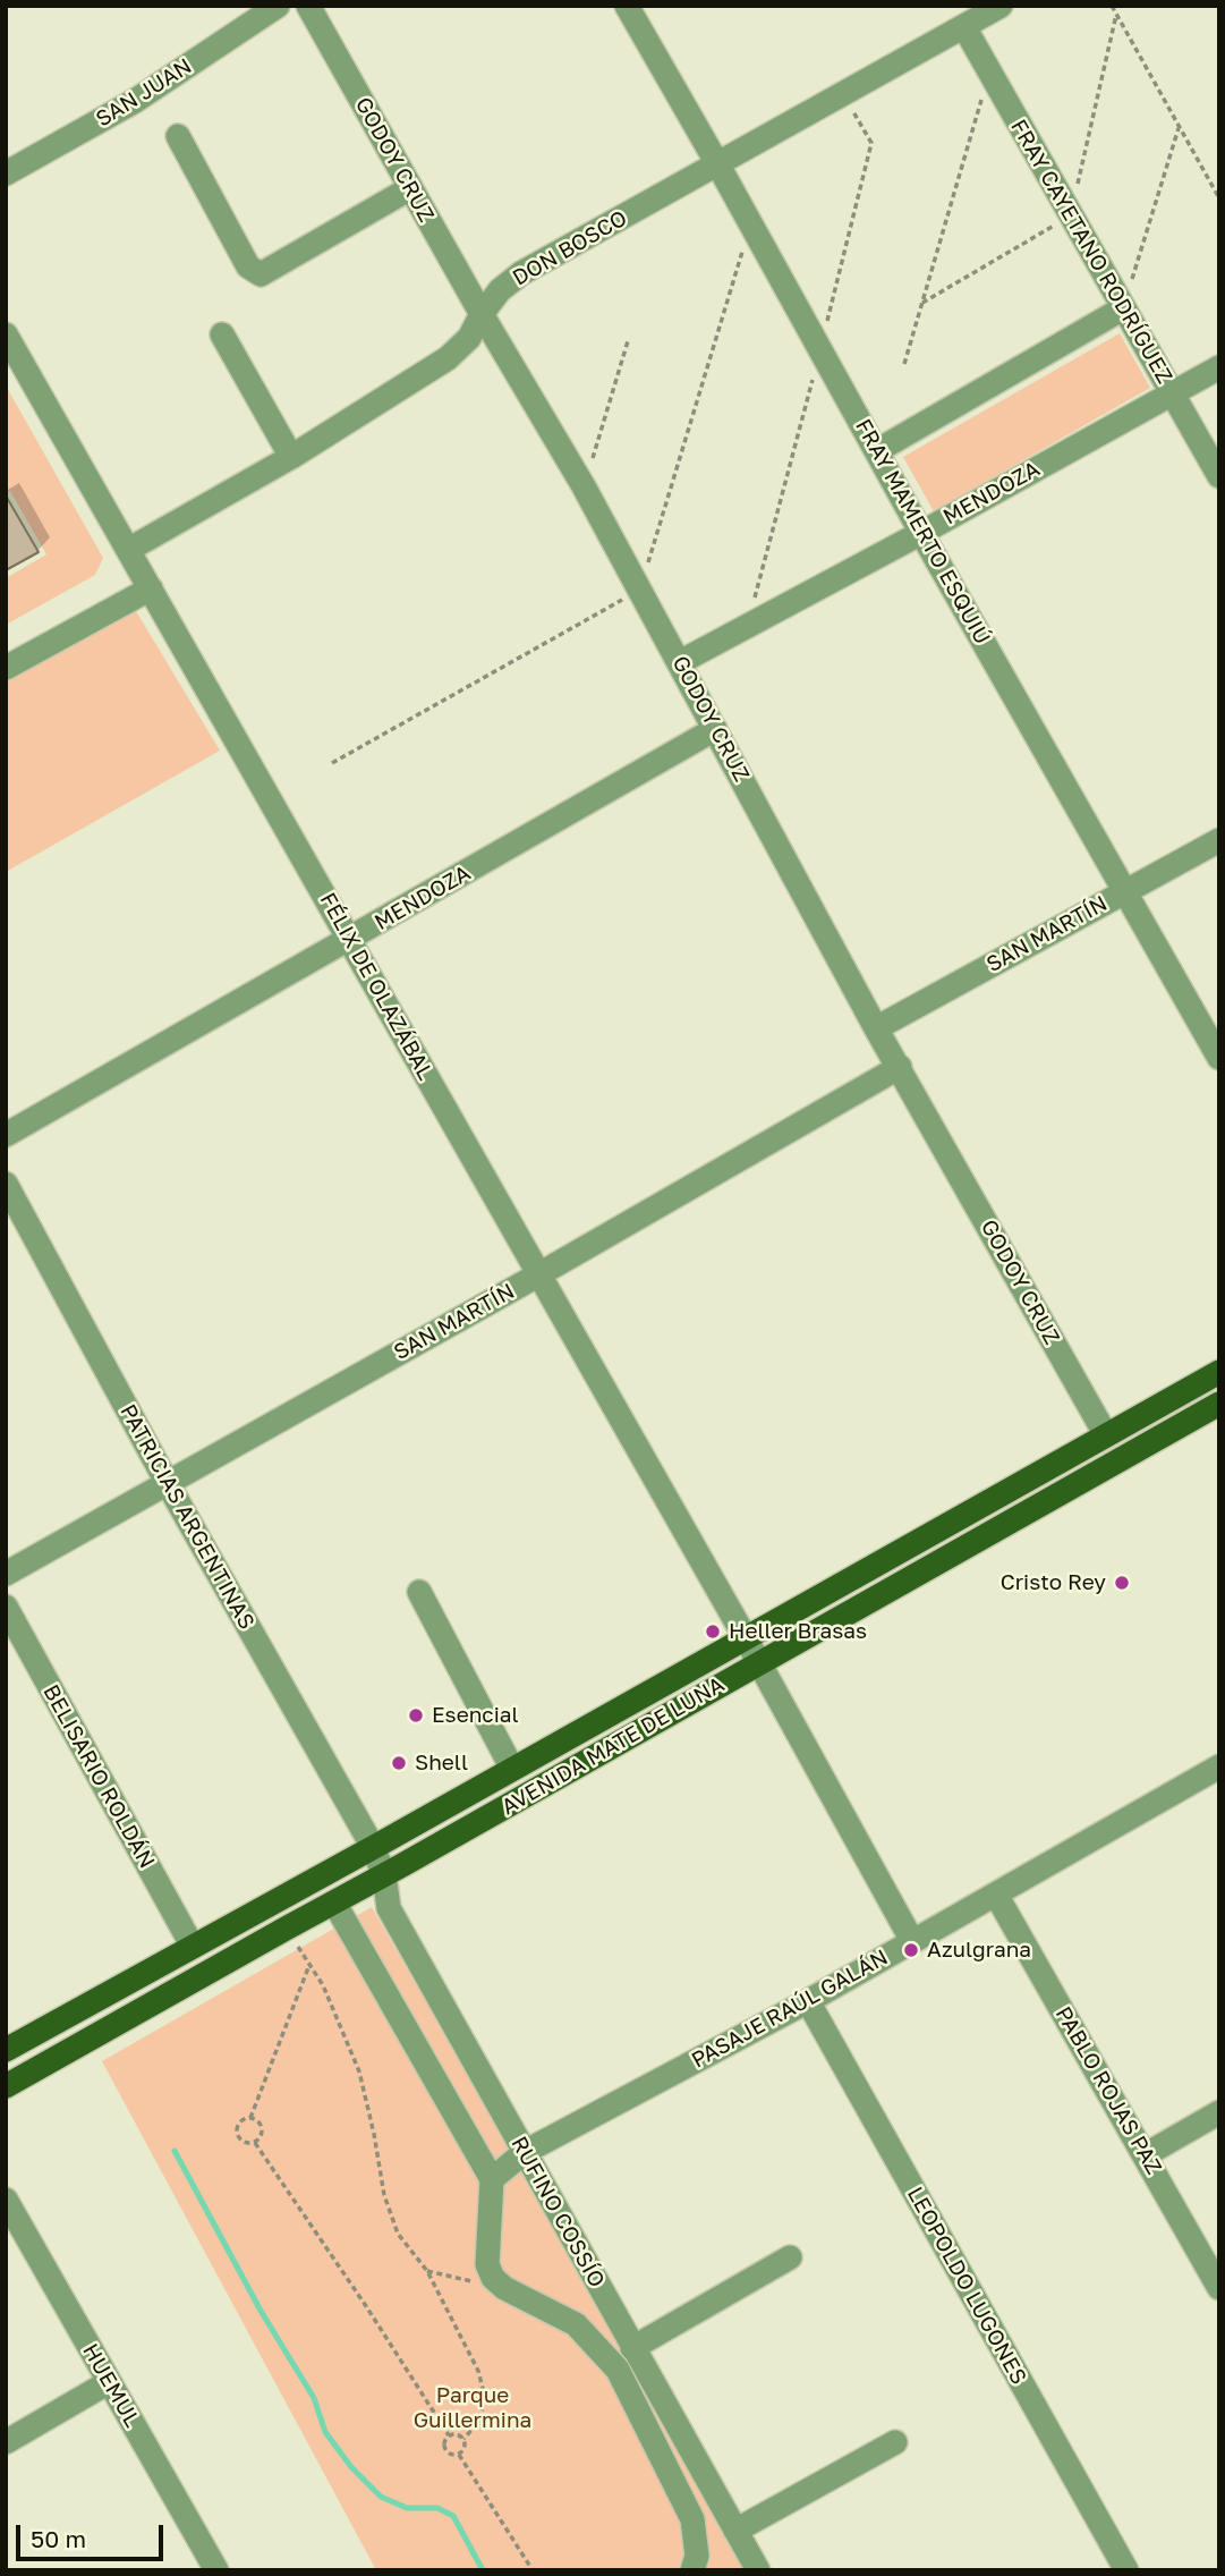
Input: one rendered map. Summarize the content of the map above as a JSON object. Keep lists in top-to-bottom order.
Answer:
{
  "streets": {
    "main road": ["AVENIDA MATE DE LUNA"],
    "street": [
      "SAN JUAN",
      "GODOY CRUZ",
      "DON BOSCO",
      "FRAY CAYETANO RODRÍGUEZ",
      "MENDOZA",
      "FRAY MAMERTO ESQUIÚ",
      "SAN MARTÍN",
      "FÉLIX DE OLAZÁBAL",
      "PATRICIAS ARGENTINAS",
      "BELISARIO ROLDÁN",
      "PASAJE RAÚL GALÁN",
      "PABLO ROJAS PAZ",
      "RUFINO COSSÍO",
      "LEOPOLDO LUGONES",
      "HUEMUL"
    ]
  },
  "crossings": [
    ["GODOY CRUZ", "DON BOSCO"],
    ["GODOY CRUZ", "MENDOZA"],
    ["GODOY CRUZ", "SAN MARTÍN"],
    ["GODOY CRUZ", "AVENIDA MATE DE LUNA"],
    ["DON BOSCO", "FRAY CAYETANO RODRÍGUEZ"],
    ["DON BOSCO", "FRAY MAMERTO ESQUIÚ"],
    ["DON BOSCO", "FÉLIX DE OLAZÁBAL"],
    ["FRAY CAYETANO RODRÍGUEZ", "MENDOZA"],
    ["MENDOZA", "FRAY MAMERTO ESQUIÚ"],
    ["MENDOZA", "FÉLIX DE OLAZÁBAL"],
    ["FRAY MAMERTO ESQUIÚ", "SAN MARTÍN"],
    ["SAN MARTÍN", "FÉLIX DE OLAZÁBAL"],
    ["SAN MARTÍN", "PATRICIAS ARGENTINAS"],
    ["FÉLIX DE OLAZÁBAL", "AVENIDA MATE DE LUNA"],
    ["PATRICIAS ARGENTINAS", "AVENIDA MATE DE LUNA"],
    ["PATRICIAS ARGENTINAS", "RUFINO COSSÍO"],
    ["AVENIDA MATE DE LUNA", "BELISARIO ROLDÁN"],
    ["AVENIDA MATE DE LUNA", "RUFINO COSSÍO"],
    ["PASAJE RAÚL GALÁN", "PABLO ROJAS PAZ"],
    ["PASAJE RAÚL GALÁN", "RUFINO COSSÍO"],
    ["PASAJE RAÚL GALÁN", "LEOPOLDO LUGONES"]
  ],
  "parks": ["Parque Guillermina"],
  "places": [
    "Cristo Rey",
    "Heller Brasas",
    "Esencial",
    "Shell",
    "Azulgrana"
  ],
  "scale_bar": "50 m"
}
